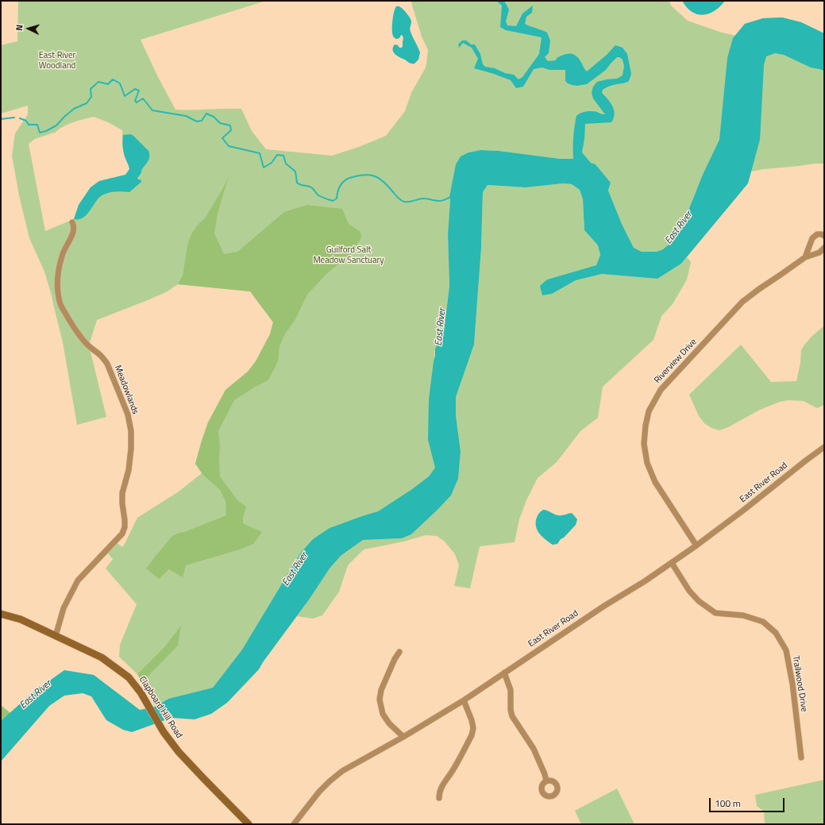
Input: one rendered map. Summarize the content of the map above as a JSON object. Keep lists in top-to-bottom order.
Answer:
{
  "streets": {
    "street": [
      "Riverview Drive",
      "Meadowlands",
      "East River Road",
      "Trailwood Drive",
      "Clapboard Hill Road"
    ]
  },
  "crossings": [
    ["Riverview Drive", "East River Road"],
    ["Meadowlands", "Clapboard Hill Road"],
    ["East River Road", "Trailwood Drive"]
  ],
  "water": ["East River"],
  "parks": ["East River Woodland", "Guilford Salt Meadow Sanctuary"],
  "scale_bar": "100 m",
  "north": "left"
}
